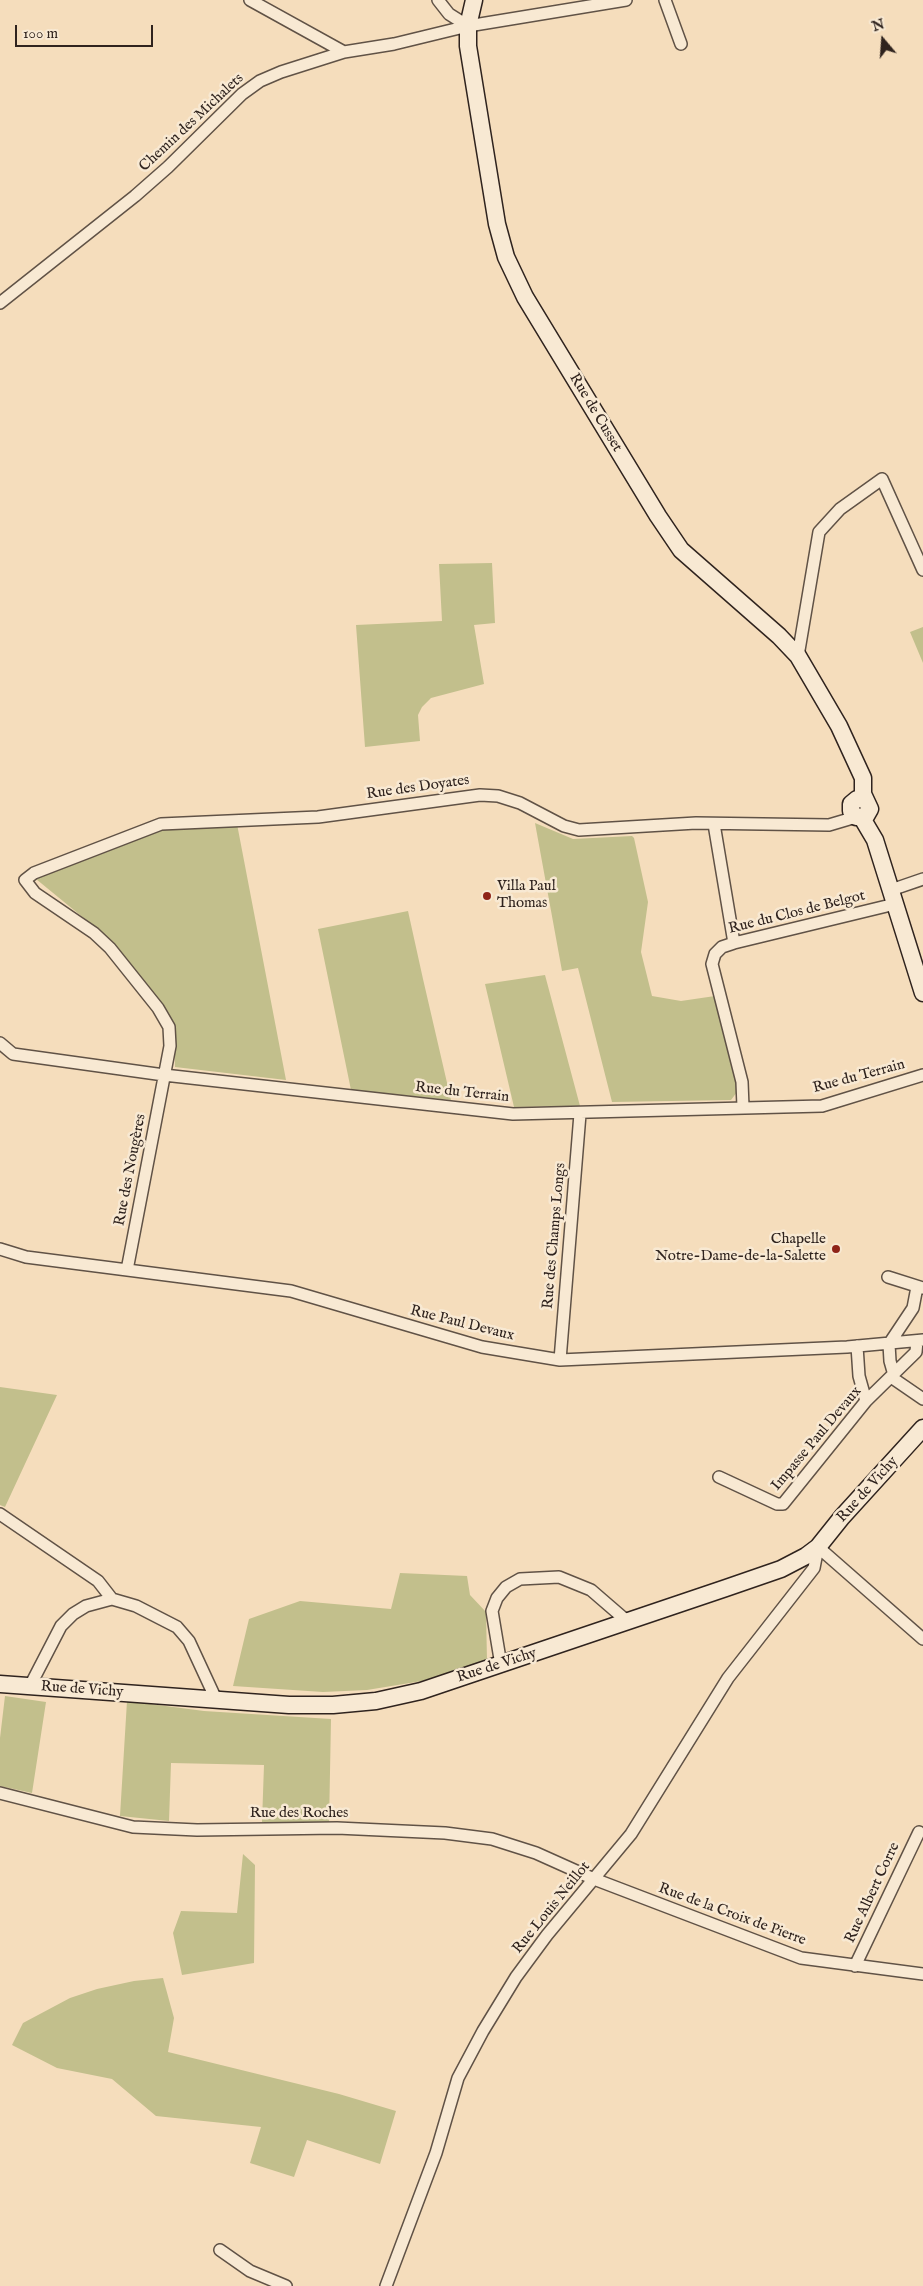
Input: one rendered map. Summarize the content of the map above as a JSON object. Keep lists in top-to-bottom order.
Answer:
{
  "streets": {
    "street": [
      "Chemin des Michalets",
      "Rue de Cusset",
      "Rue des Doyates",
      "Rue du Clos de Belgot",
      "Rue du Terrain",
      "Rue des Nougères",
      "Rue des Champs Longs",
      "Rue Paul Devaux",
      "Impasse Paul Devaux",
      "Rue de Vichy",
      "Rue des Roches",
      "Rue Albert Corre",
      "Rue Louis Neillot",
      "Rue de la Croix de Pierre"
    ]
  },
  "crossings": [
    ["Chemin des Michalets", "Rue de Cusset"],
    ["Rue de Cusset", "Rue des Doyates"],
    ["Rue de Cusset", "Rue du Clos de Belgot"],
    ["Rue des Doyates", "Rue des Nougères"],
    ["Rue du Clos de Belgot", "Rue du Terrain"],
    ["Rue du Terrain", "Rue des Nougères"],
    ["Rue du Terrain", "Rue des Champs Longs"],
    ["Rue des Nougères", "Rue Paul Devaux"],
    ["Rue des Champs Longs", "Rue Paul Devaux"],
    ["Rue Paul Devaux", "Impasse Paul Devaux"],
    ["Rue de Vichy", "Rue Louis Neillot"],
    ["Rue des Roches", "Rue Louis Neillot"],
    ["Rue des Roches", "Rue de la Croix de Pierre"],
    ["Rue Albert Corre", "Rue de la Croix de Pierre"],
    ["Rue Louis Neillot", "Rue de la Croix de Pierre"]
  ],
  "places": ["Villa Paul Thomas", "Chapelle Notre-Dame-de-la-Salette"],
  "scale_bar": "100 m",
  "north": "top"
}
